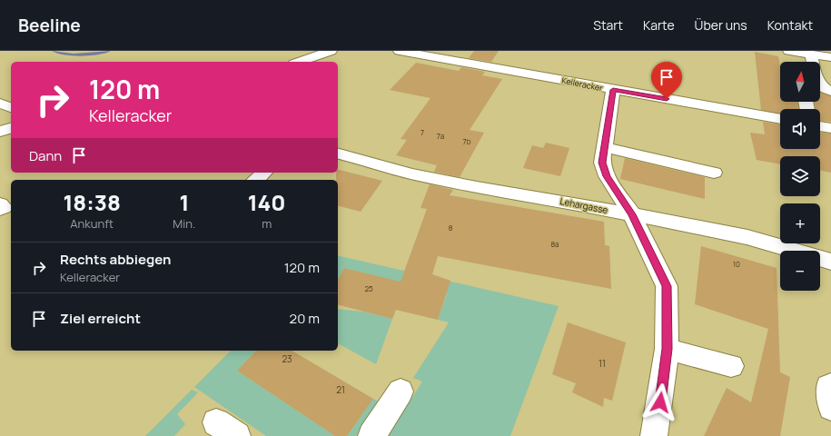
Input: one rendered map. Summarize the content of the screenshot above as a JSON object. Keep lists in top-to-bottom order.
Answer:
{
  "streets": {
    "street": ["Kelleracker", "Lehargasse"]
  },
  "house_numbers": [
    "7",
    "7a",
    "7b",
    "8",
    "8a",
    "10",
    "25",
    "23",
    "11",
    "21"
  ],
  "north": "top",
  "page": {
    "header": "Beeline",
    "nav": [
      "Start",
      "Karte",
      "Über uns",
      "Kontakt"
    ],
    "map_buttons": ["+", "−"],
    "turn": ["120 m", "Kelleracker"],
    "then": "Dann",
    "eta": [
      "18:38",
      "Ankunft",
      "1",
      "Min.",
      "140",
      "m"
    ],
    "list": [
      {
        "name": "Rechts abbiegen",
        "note": "Kelleracker",
        "value": "120 m"
      },
      {
        "name": "Ziel erreicht",
        "value": "20 m"
      }
    ]
  }
}
